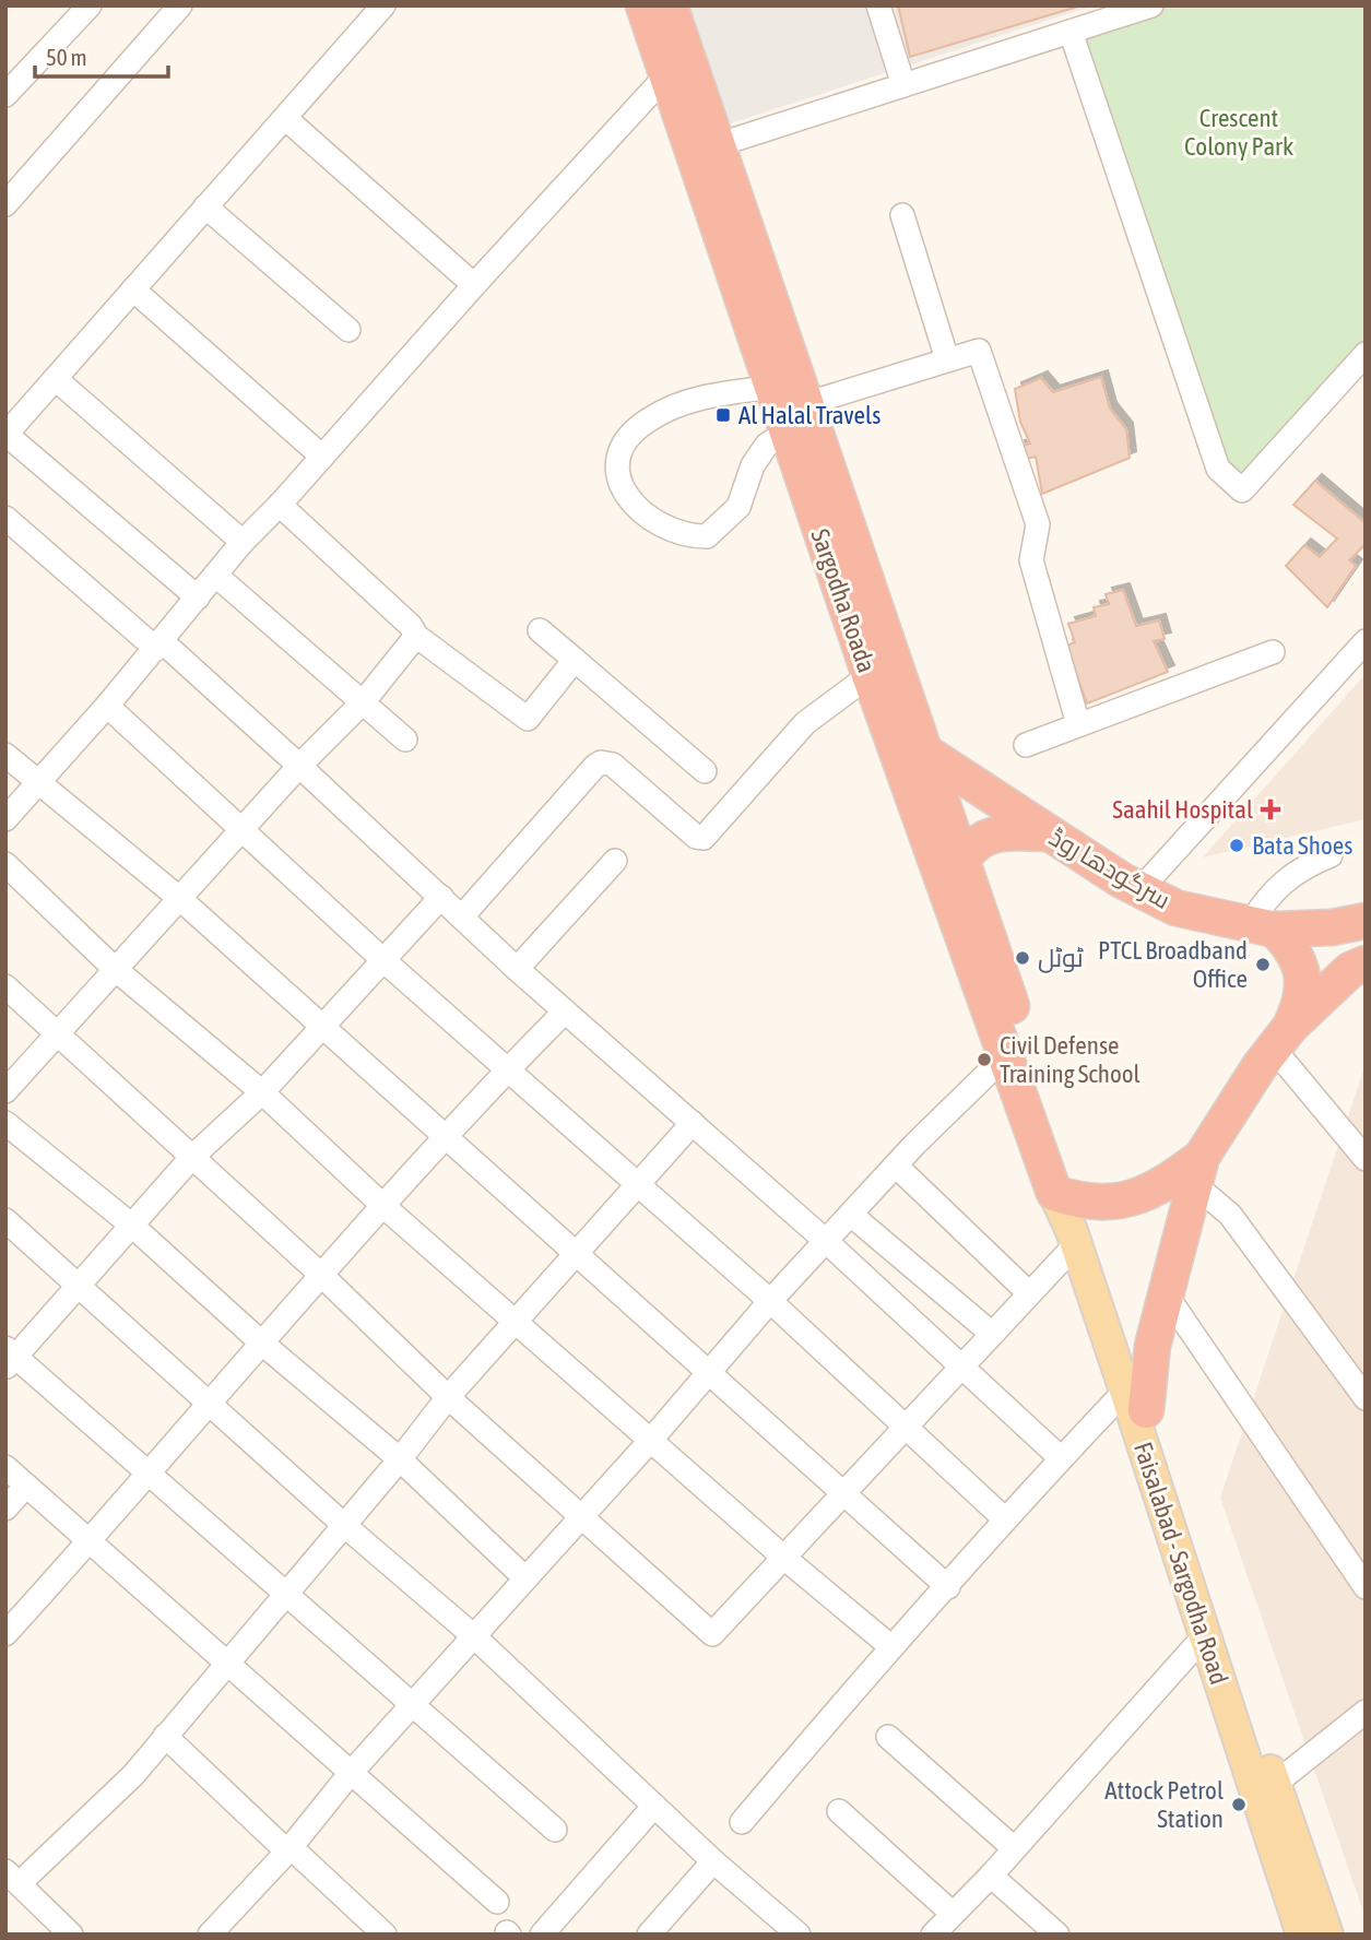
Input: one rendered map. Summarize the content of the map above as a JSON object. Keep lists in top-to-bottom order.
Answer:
{
  "streets": {
    "highway": ["Sargodha Roada", "سرگودھا روڈ"],
    "main road": ["Faisalabad - Sargodha Road"]
  },
  "crossings": [
    ["Sargodha Roada", "سرگودھا روڈ"],
    ["Sargodha Roada", "Faisalabad - Sargodha Road"]
  ],
  "parks": ["Crescent Colony Park"],
  "places": {
    "transit": ["Al Halal Travels"],
    "health": ["Saahil Hospital"],
    "other": [
      "Bata Shoes",
      "ٹوٹل",
      "PTCL Broadband Office",
      "Civil Defense Training School",
      "Attock Petrol Station"
    ]
  },
  "scale_bar": "50 m"
}
